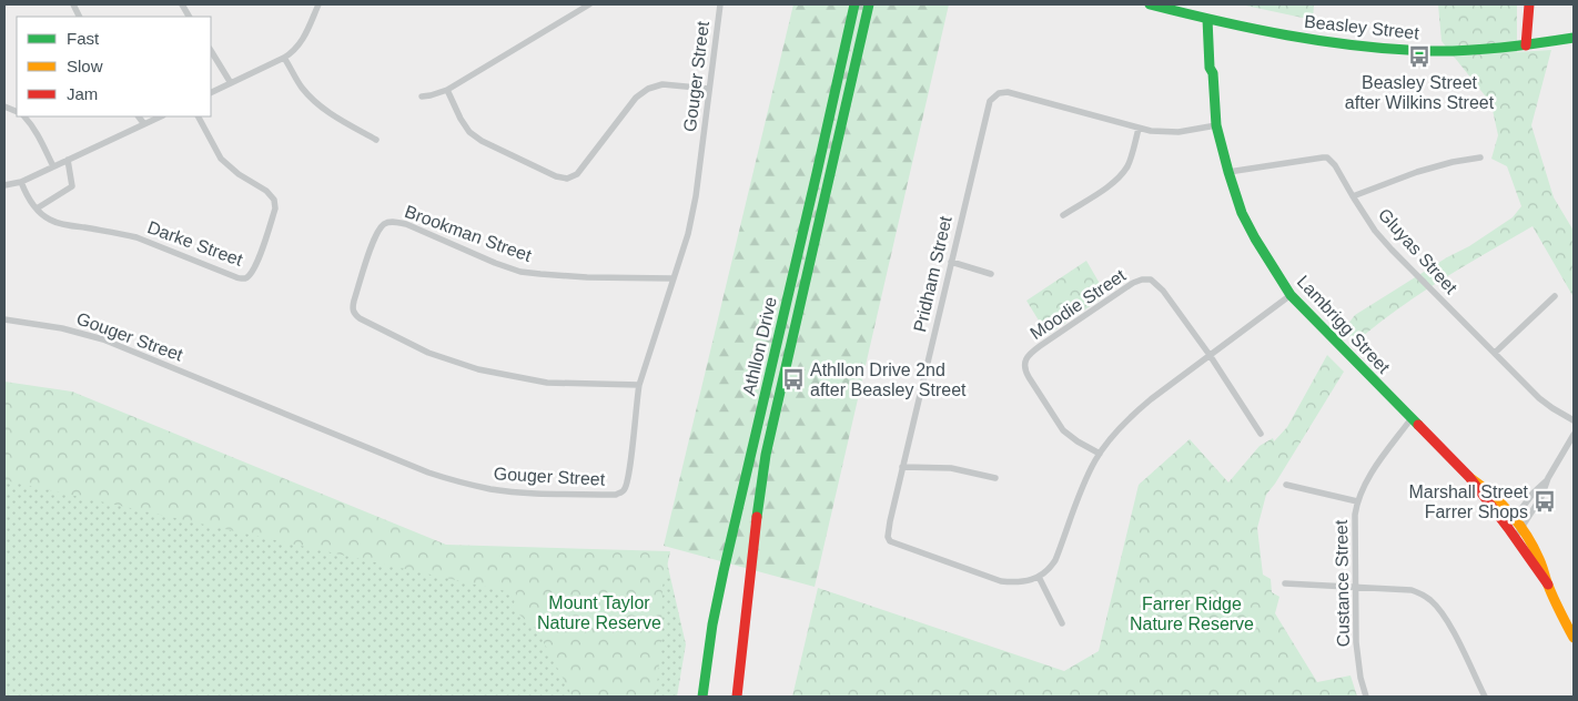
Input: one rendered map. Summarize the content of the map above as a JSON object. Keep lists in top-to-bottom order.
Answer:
{
  "streets": {
    "main road": ["Beasley Street", "Lambrigg Street", "Athllon Drive"],
    "street": [
      "Gouger Street",
      "Brookman Street",
      "Darke Street",
      "Gluyas Street",
      "Pridham Street",
      "Moodie Street",
      "Custance Street"
    ]
  },
  "crossings": [
    ["Beasley Street", "Lambrigg Street"],
    ["Gouger Street", "Brookman Street"],
    ["Gluyas Street", "Lambrigg Street"],
    ["Pridham Street", "Lambrigg Street"],
    ["Lambrigg Street", "Custance Street"]
  ],
  "parks": ["Mount Taylor Nature Reserve", "Farrer Ridge Nature Reserve"],
  "places": {
    "bus stop": ["Beasley Street after Wilkins Street", "Athllon Drive 2nd after Beasley Street", "Marshall Street Farrer Shops"]
  },
  "legend": ["Fast", "Slow", "Jam"]
}
